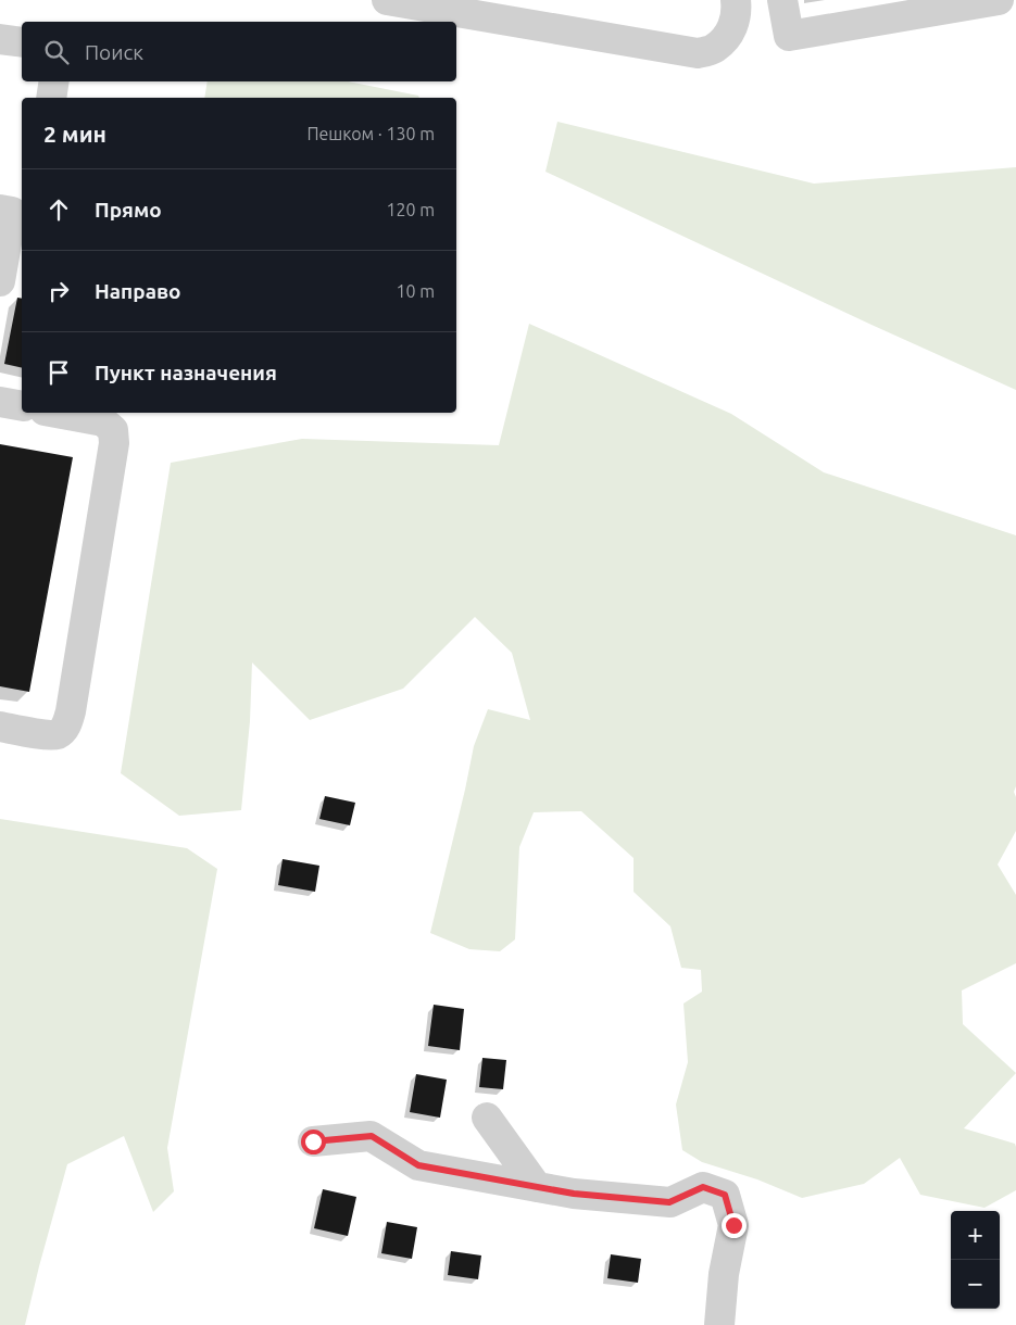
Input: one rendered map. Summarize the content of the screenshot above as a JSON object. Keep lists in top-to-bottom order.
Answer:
{
  "page": {
    "search": "Поиск",
    "heading": ["2 мин", "Пешком · 130 m"],
    "list": [
      ["Прямо", "120 m"],
      ["Направо", "10 m"],
      "Пункт назначения"
    ],
    "map_buttons": ["+", "−"]
  }
}
